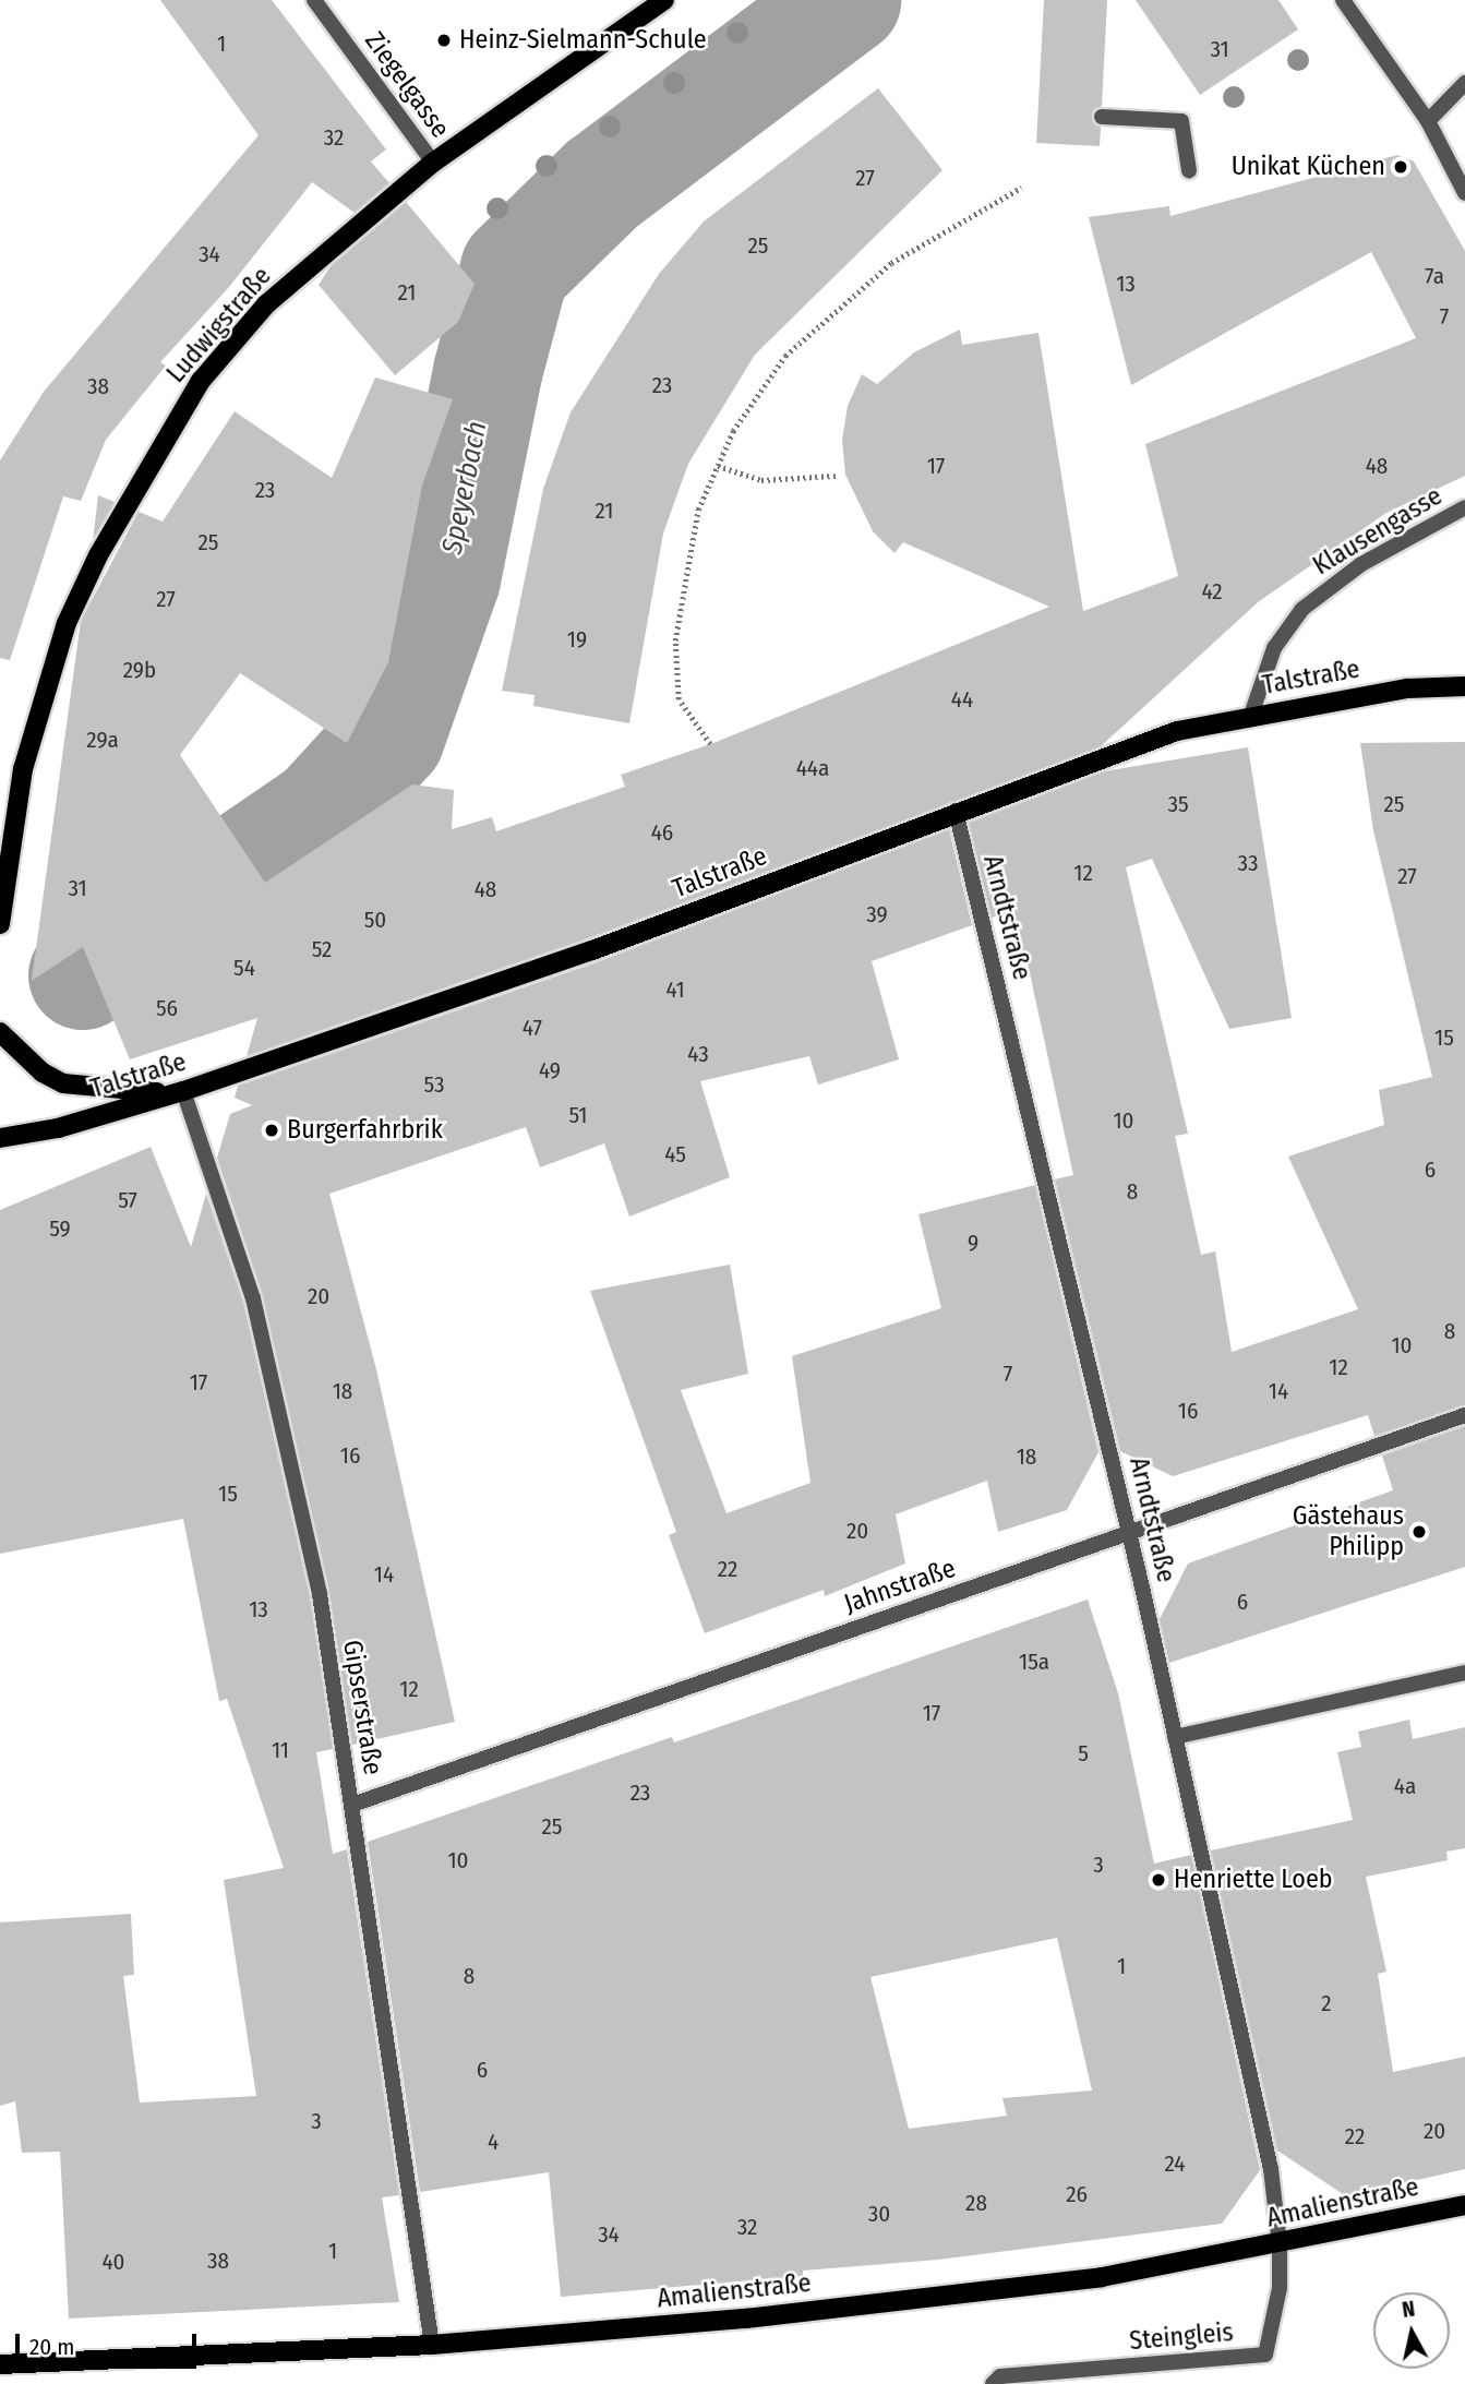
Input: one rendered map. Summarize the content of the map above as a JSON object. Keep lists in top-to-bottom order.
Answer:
{
  "streets": {
    "main road": ["Ludwigstraße", "Talstraße", "Amalienstraße"],
    "street": [
      "Ziegelgasse",
      "Klausengasse",
      "Arndtstraße",
      "Jahnstraße",
      "Gipserstraße",
      "Steingleis"
    ]
  },
  "crossings": [
    ["Ziegelgasse", "Ludwigstraße"],
    ["Klausengasse", "Talstraße"],
    ["Talstraße", "Arndtstraße"],
    ["Talstraße", "Gipserstraße"],
    ["Arndtstraße", "Jahnstraße"],
    ["Arndtstraße", "Amalienstraße"],
    ["Arndtstraße", "Steingleis"],
    ["Jahnstraße", "Gipserstraße"],
    ["Gipserstraße", "Amalienstraße"],
    ["Amalienstraße", "Steingleis"]
  ],
  "water": ["Speyerbach"],
  "places": [
    "Heinz-Sielmann-Schule",
    "Unikat Küchen",
    "Burgerfahrbrik",
    "Gästehaus Philipp",
    "Henriette Loeb"
  ],
  "house_numbers": [
    "1",
    "31",
    "32",
    "27",
    "25",
    "34",
    "7a",
    "13",
    "21",
    "7",
    "23",
    "38",
    "17",
    "48",
    "23",
    "21",
    "25",
    "42",
    "27",
    "19",
    "29b",
    "44",
    "29a",
    "44a",
    "35",
    "25",
    "46",
    "33",
    "12",
    "27",
    "31",
    "48",
    "39",
    "50",
    "52",
    "54",
    "41",
    "56",
    "47",
    "15",
    "43",
    "49",
    "53",
    "51",
    "10",
    "45",
    "6",
    "8",
    "57",
    "59",
    "9",
    "20",
    "8",
    "10",
    "12",
    "7",
    "17",
    "18",
    "14",
    "16",
    "16",
    "18",
    "15",
    "20",
    "22",
    "14",
    "6",
    "13",
    "15a",
    "12",
    "17",
    "11",
    "5",
    "4a",
    "23",
    "25",
    "10",
    "3",
    "1",
    "8",
    "2",
    "6",
    "3",
    "20",
    "22",
    "4",
    "24",
    "26",
    "28",
    "30",
    "32",
    "34",
    "1",
    "38",
    "40"
  ],
  "scale_bar": "20 m",
  "north": "top"
}
